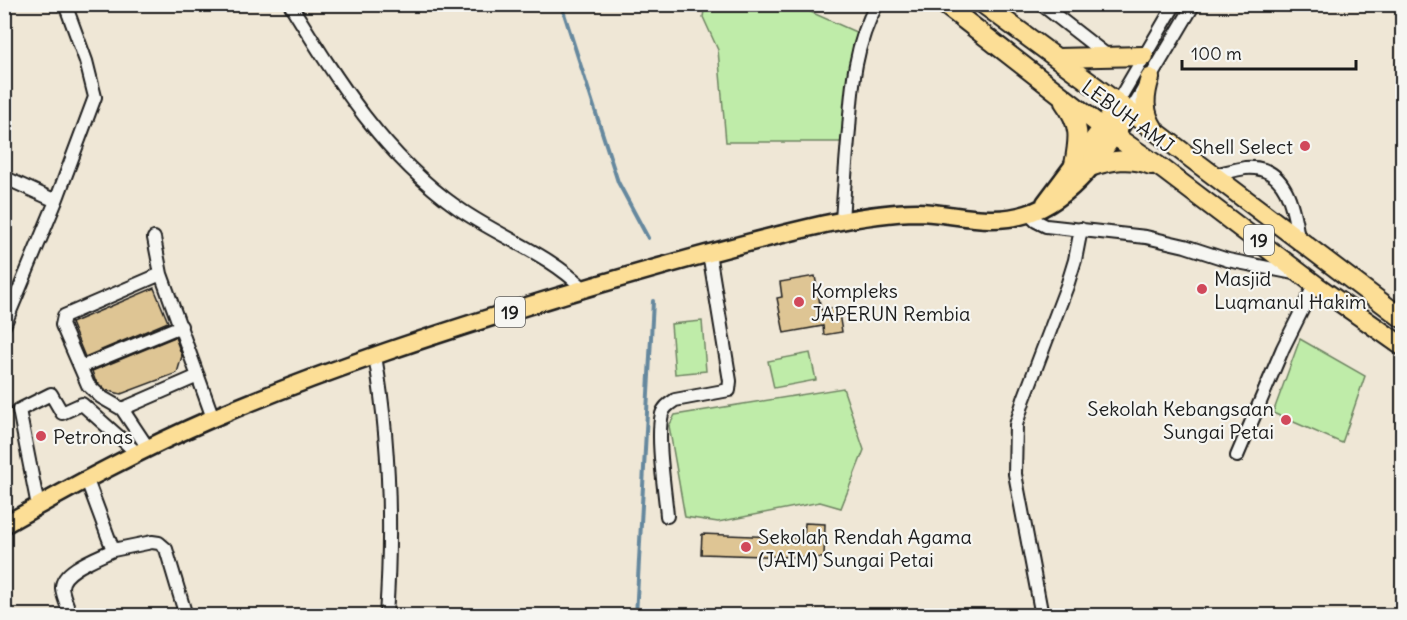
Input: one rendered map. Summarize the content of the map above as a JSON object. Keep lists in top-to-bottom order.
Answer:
{
  "streets": {
    "highway": ["LEBUH AMJ", "19"]
  },
  "crossings": [
    ["LEBUH AMJ", "19"]
  ],
  "places": [
    "Shell Select",
    "Masjid Luqmanul Hakim",
    "Kompleks JAPERUN Rembia",
    "Sekolah Kebangsaan Sungai Petai",
    "Petronas",
    "Sekolah Rendah Agama (JAIM) Sungai Petai"
  ],
  "scale_bar": "100 m"
}
